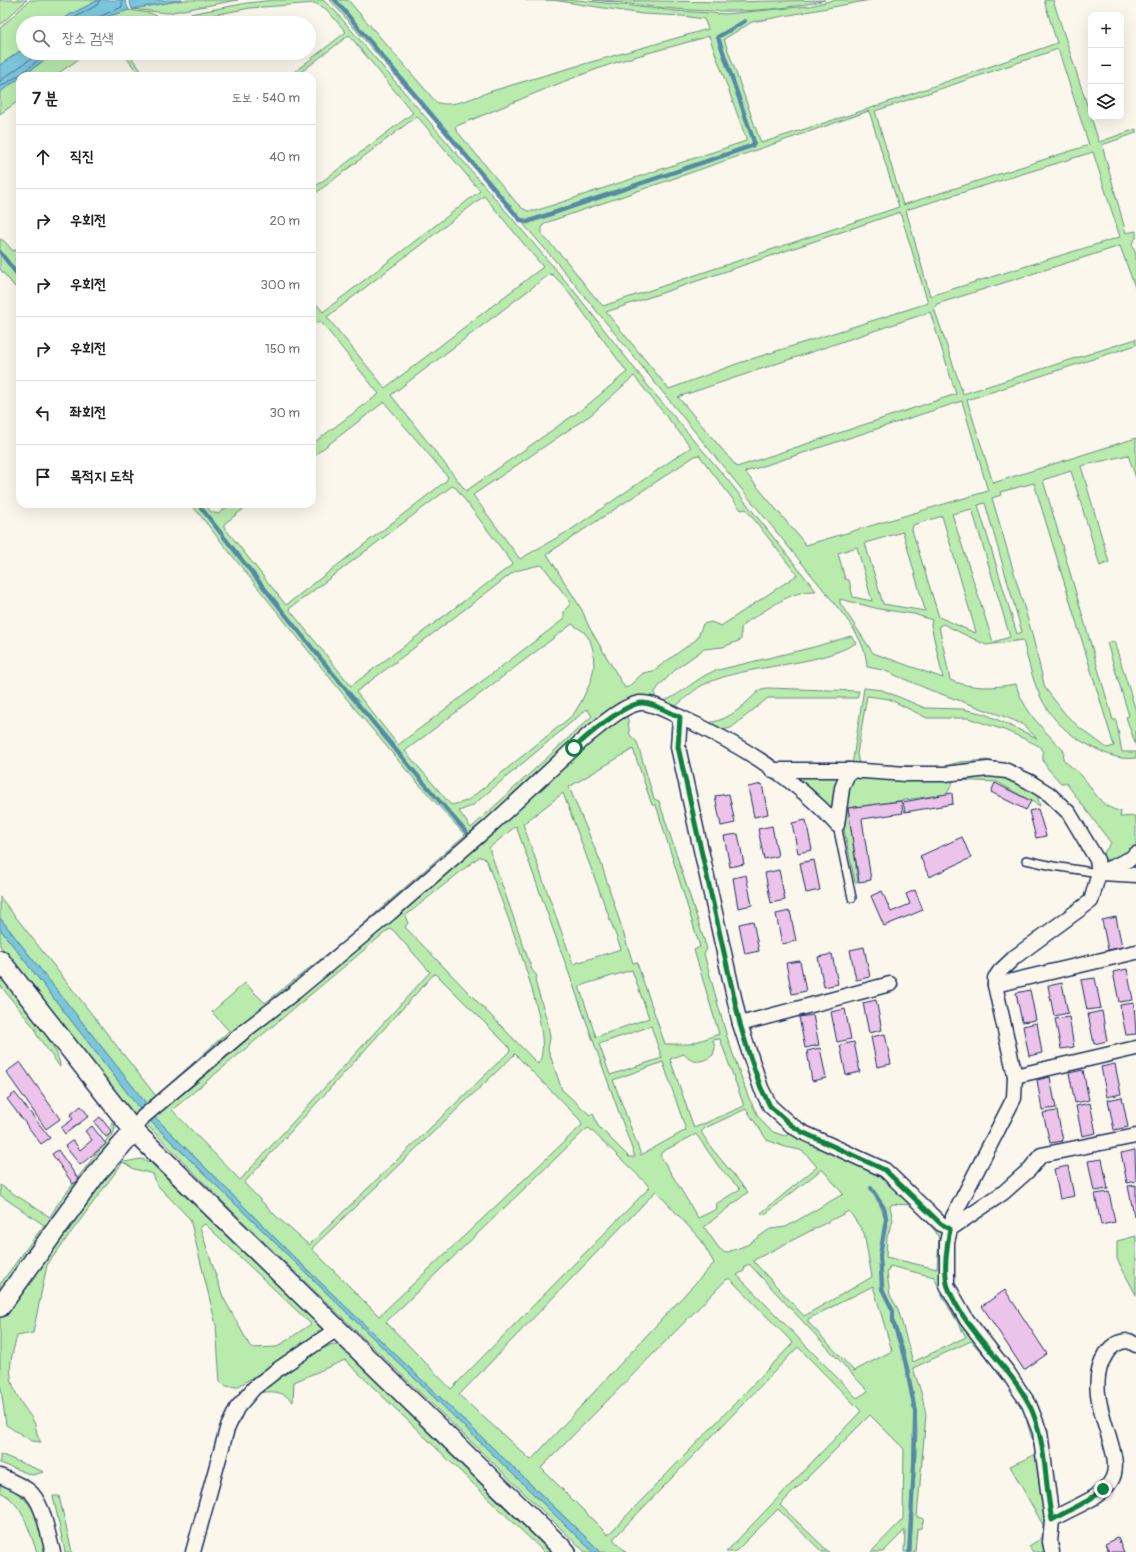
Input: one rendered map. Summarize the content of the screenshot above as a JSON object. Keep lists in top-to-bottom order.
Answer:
{
  "page": {
    "map_buttons": ["+", "−"],
    "search": "장소 검색",
    "heading": ["7 분", "도보 · 540 m"],
    "list": [
      ["직진", "40 m"],
      ["우회전", "20 m"],
      ["우회전", "300 m"],
      ["우회전", "150 m"],
      ["좌회전", "30 m"],
      "목적지 도착"
    ]
  }
}
